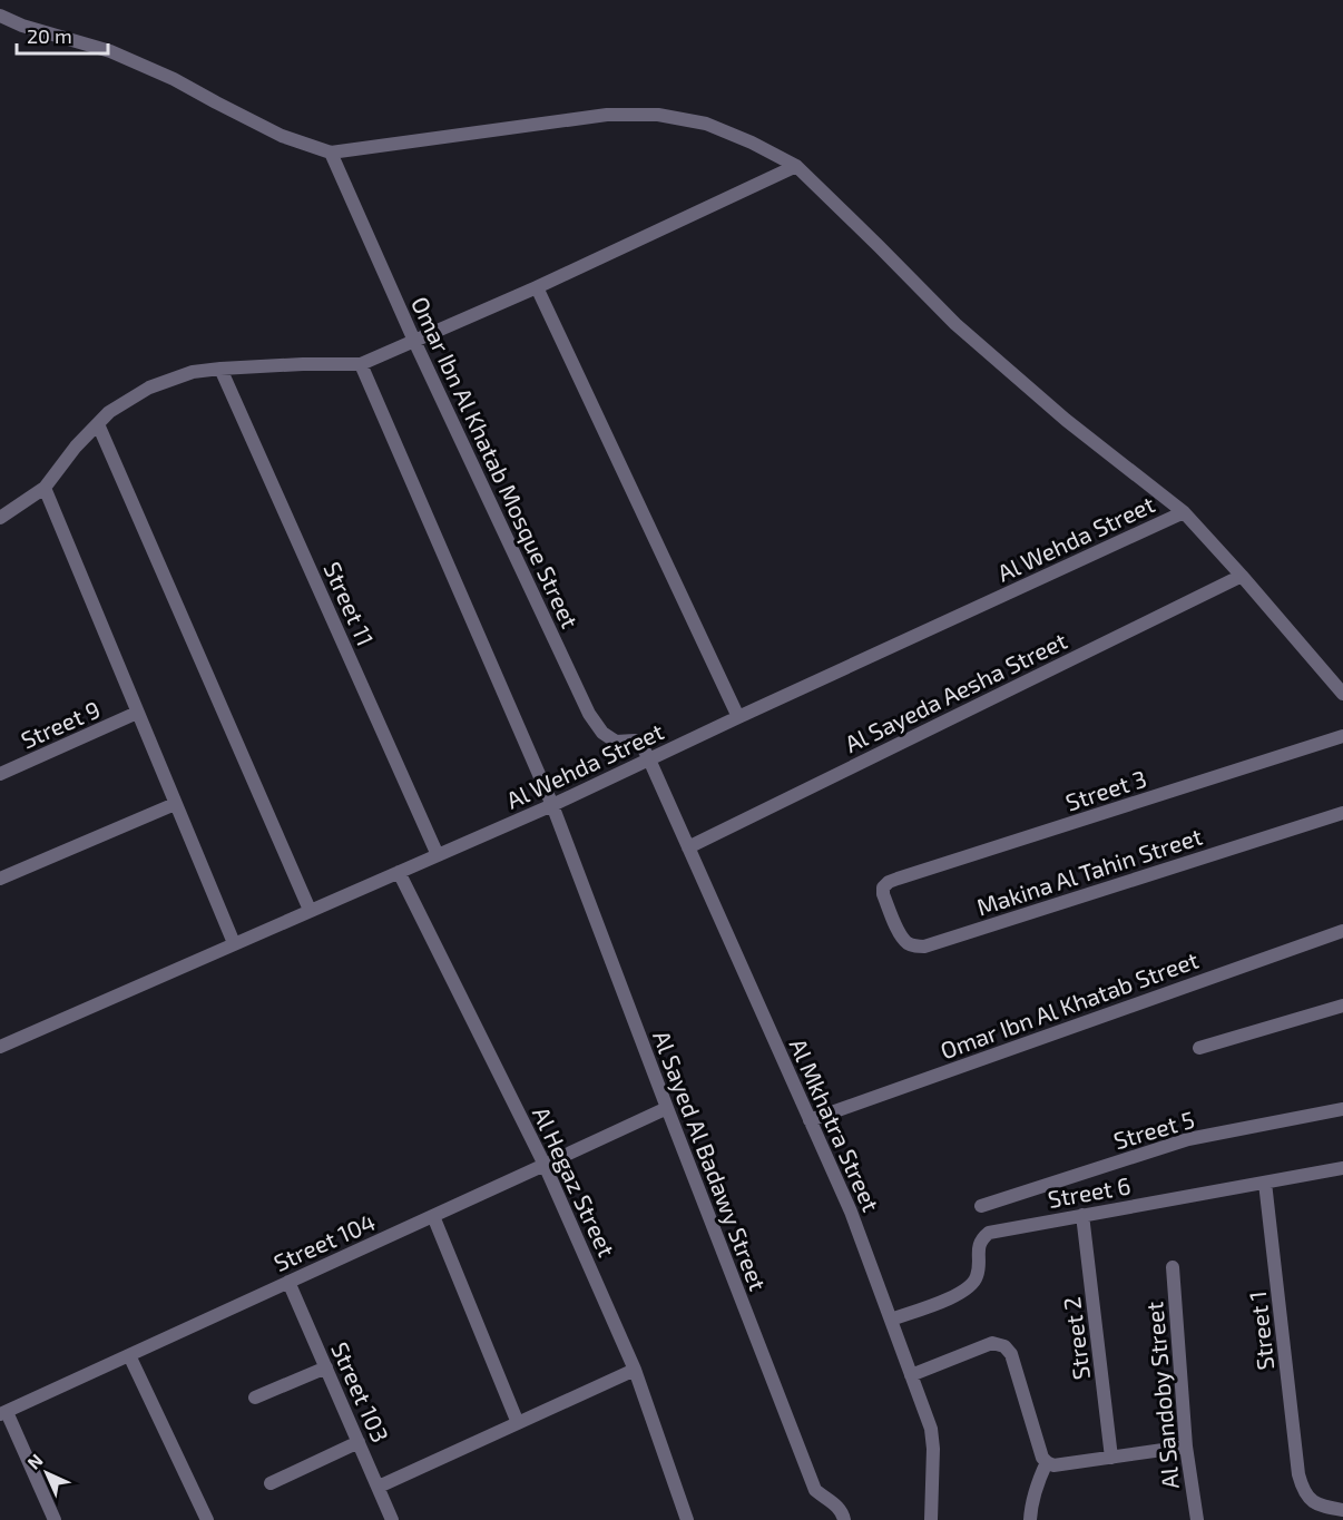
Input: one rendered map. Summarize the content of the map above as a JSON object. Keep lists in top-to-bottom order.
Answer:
{
  "streets": {
    "street": [
      "Omar Ibn Al Khatab Mosque Street",
      "Al Wehda Street",
      "Street 11",
      "Al Sayeda Aesha Street",
      "Street 9",
      "Street 3",
      "Makina Al Tahin Street",
      "Omar Ibn Al Khatab Street",
      "Al Mkhatra Street",
      "Street 5",
      "Al Sayed Al Badawy Street",
      "Al Hegaz Street",
      "Street 6",
      "Street 104",
      "Street 1",
      "Street 2",
      "Street 103",
      "Al Sandoby Street"
    ]
  },
  "crossings": [
    ["Omar Ibn Al Khatab Mosque Street", "Al Wehda Street"],
    ["Omar Ibn Al Khatab Mosque Street", "Al Mkhatra Street"],
    ["Al Wehda Street", "Street 11"],
    ["Al Wehda Street", "Al Mkhatra Street"],
    ["Al Wehda Street", "Al Sayed Al Badawy Street"],
    ["Al Wehda Street", "Al Hegaz Street"],
    ["Al Sayeda Aesha Street", "Al Mkhatra Street"],
    ["Street 3", "Makina Al Tahin Street"],
    ["Omar Ibn Al Khatab Street", "Al Mkhatra Street"],
    ["Al Mkhatra Street", "Street 6"],
    ["Al Sayed Al Badawy Street", "Street 104"],
    ["Al Hegaz Street", "Street 104"],
    ["Street 6", "Street 1"],
    ["Street 6", "Street 2"],
    ["Street 104", "Street 103"]
  ],
  "scale_bar": "20 m",
  "north": "top left"
}
